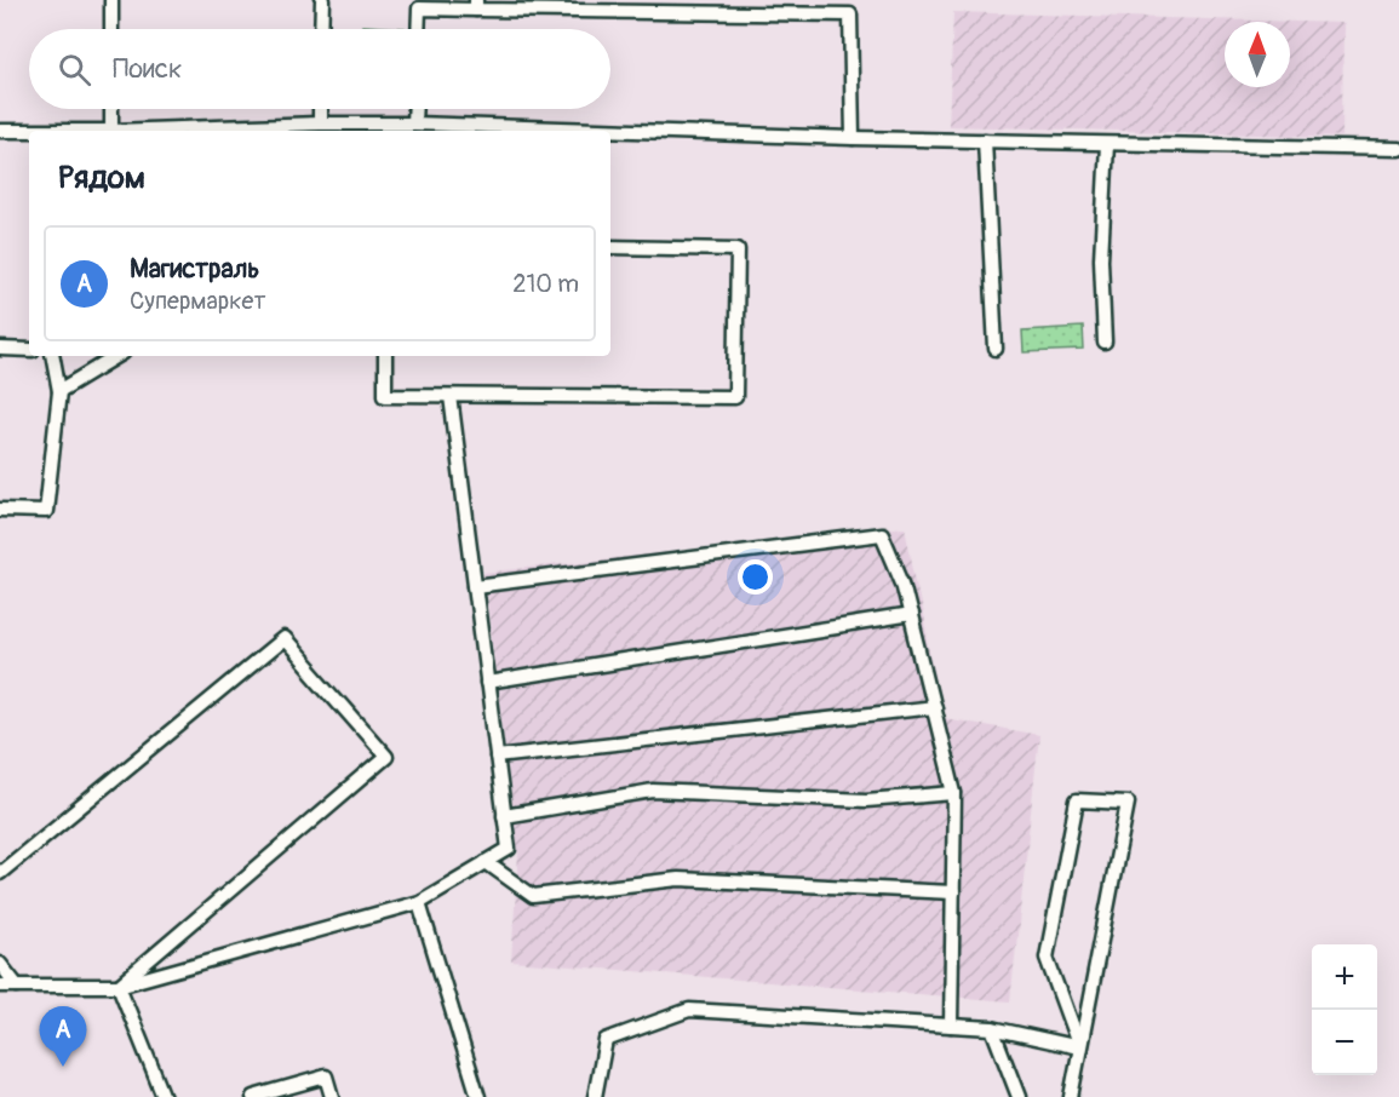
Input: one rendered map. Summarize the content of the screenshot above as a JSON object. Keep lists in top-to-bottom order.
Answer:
{
  "north": "top",
  "page": {
    "search": "Поиск",
    "heading": "Рядом",
    "list": [
      {
        "mark": "A",
        "name": "Магистраль",
        "note": "Супермаркет",
        "value": "210 m"
      }
    ],
    "map_buttons": ["+", "−"],
    "pins": "A"
  }
}
